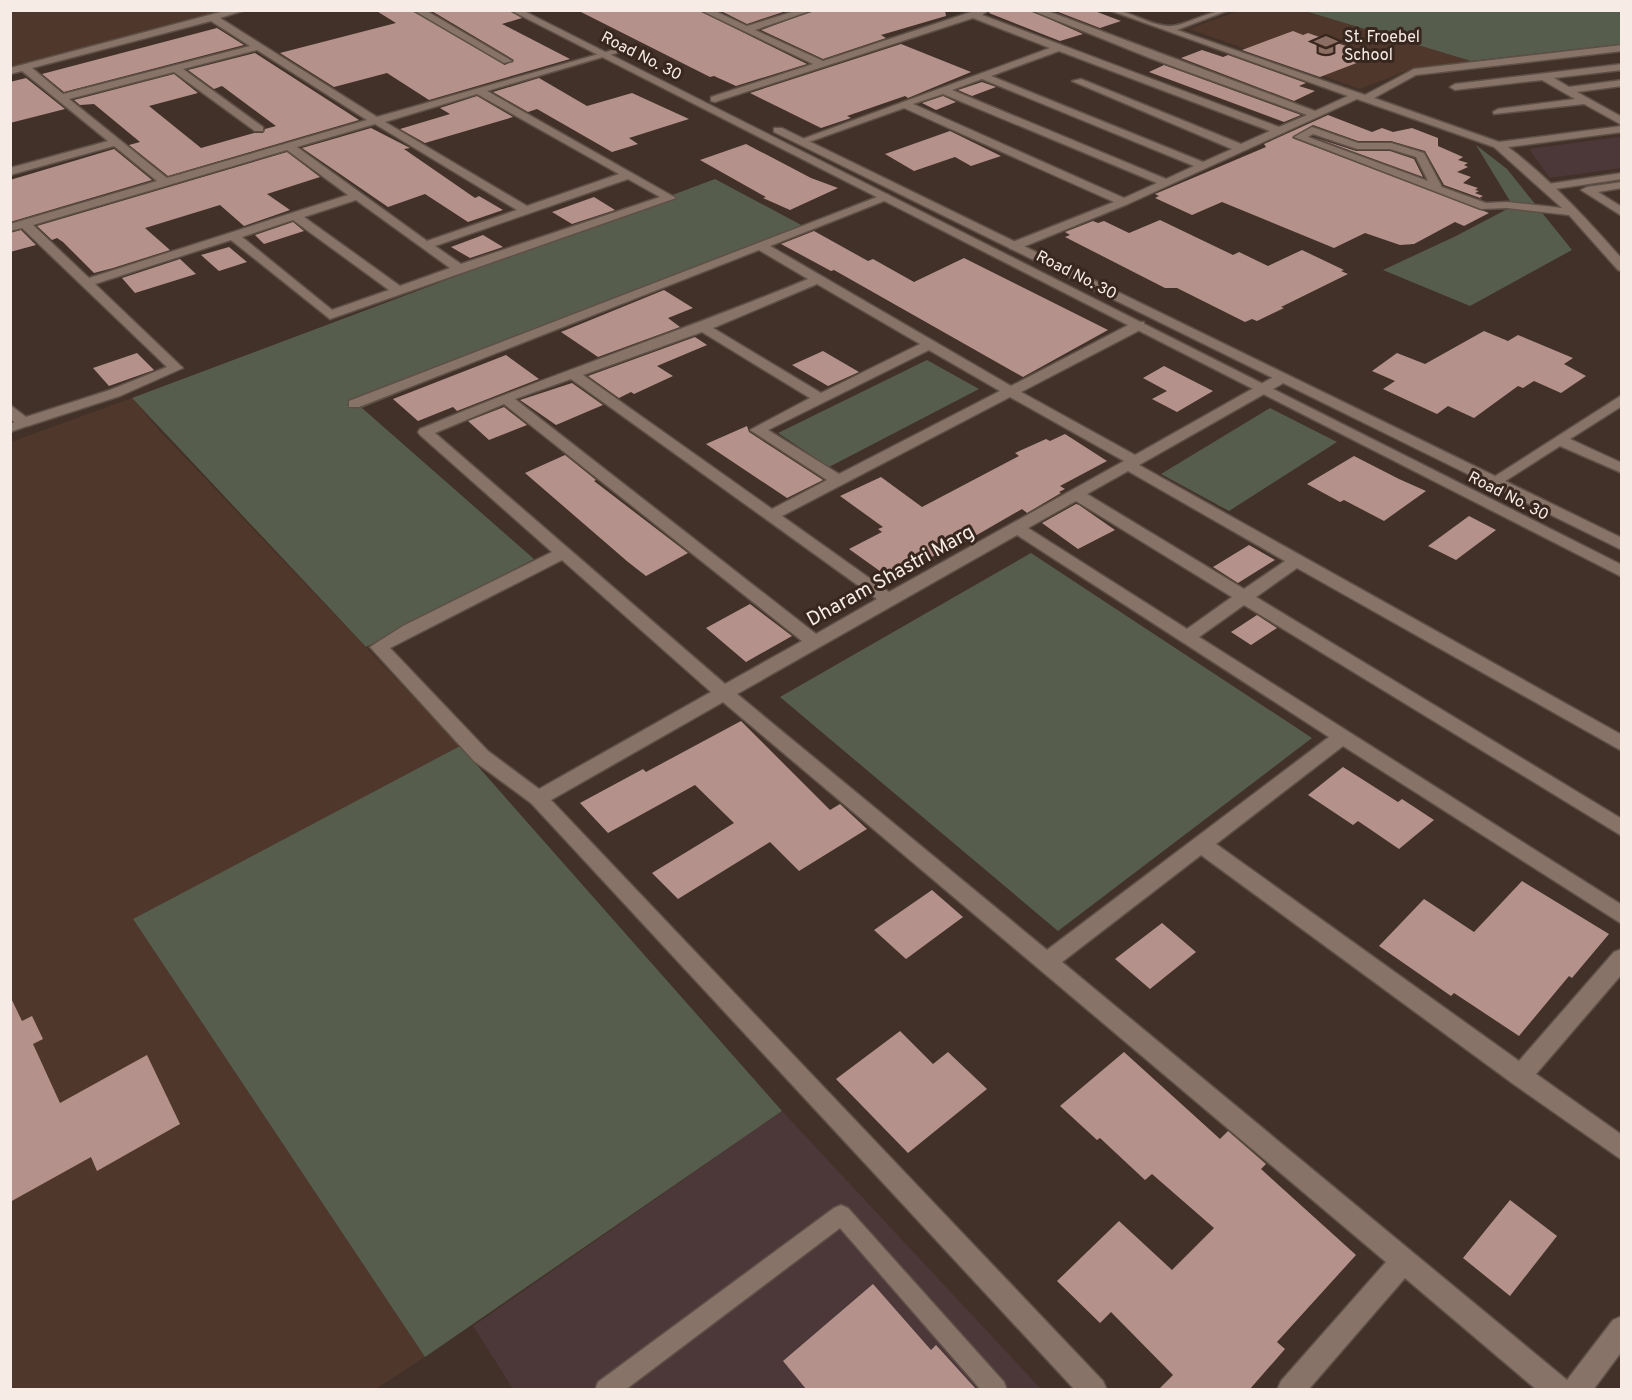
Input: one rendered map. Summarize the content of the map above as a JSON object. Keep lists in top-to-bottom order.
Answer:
{
  "streets": {
    "street": ["Road No. 30", "Dharam Shastri Marg"]
  },
  "crossings": [
    ["Road No. 30", "Dharam Shastri Marg"]
  ],
  "places": {
    "school or university": ["St. Froebel School"]
  }
}
